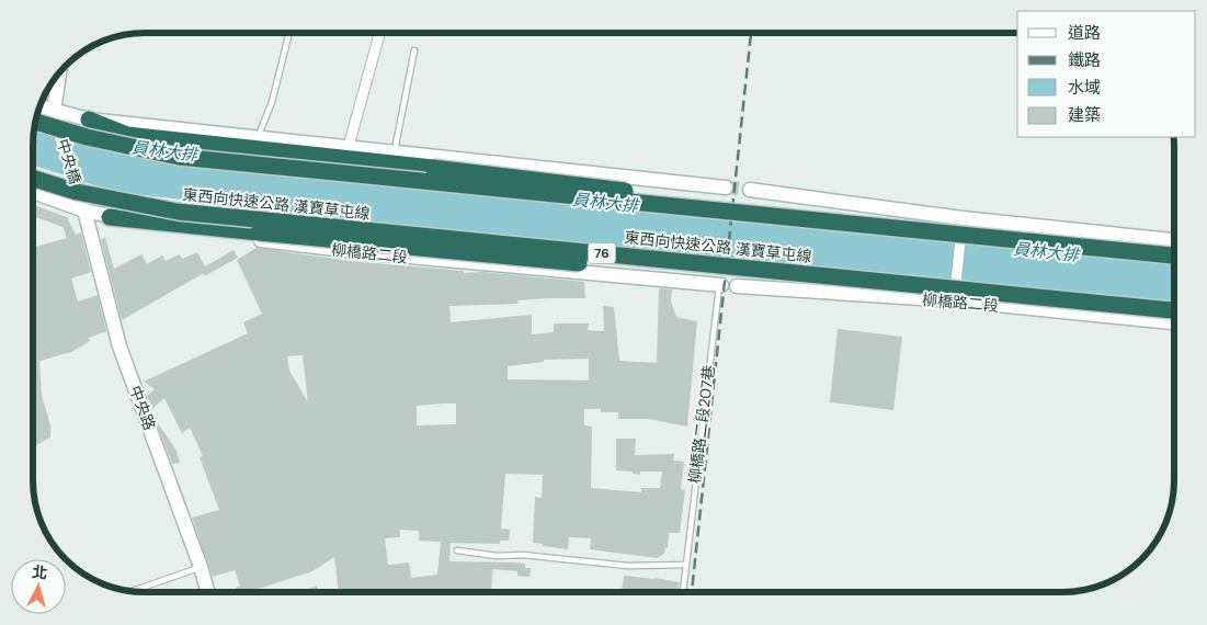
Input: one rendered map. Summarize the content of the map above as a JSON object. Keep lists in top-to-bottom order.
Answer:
{
  "streets": {
    "highway": ["東西向快速公路 漢寶草屯線", "76"],
    "main road": ["中央橋", "柳橋路二段", "中央路"],
    "lane": ["柳橋路二段207巷"]
  },
  "crossings": [
    ["中央橋", "柳橋路二段"],
    ["中央橋", "中央路"],
    ["東西向快速公路 漢寶草屯線", "柳橋路二段"],
    ["柳橋路二段", "中央路"],
    ["柳橋路二段", "柳橋路二段207巷"]
  ],
  "water": ["員林大排"],
  "legend": [
    "道路",
    "鐵路",
    "水域",
    "建築"
  ],
  "north": "top"
}
